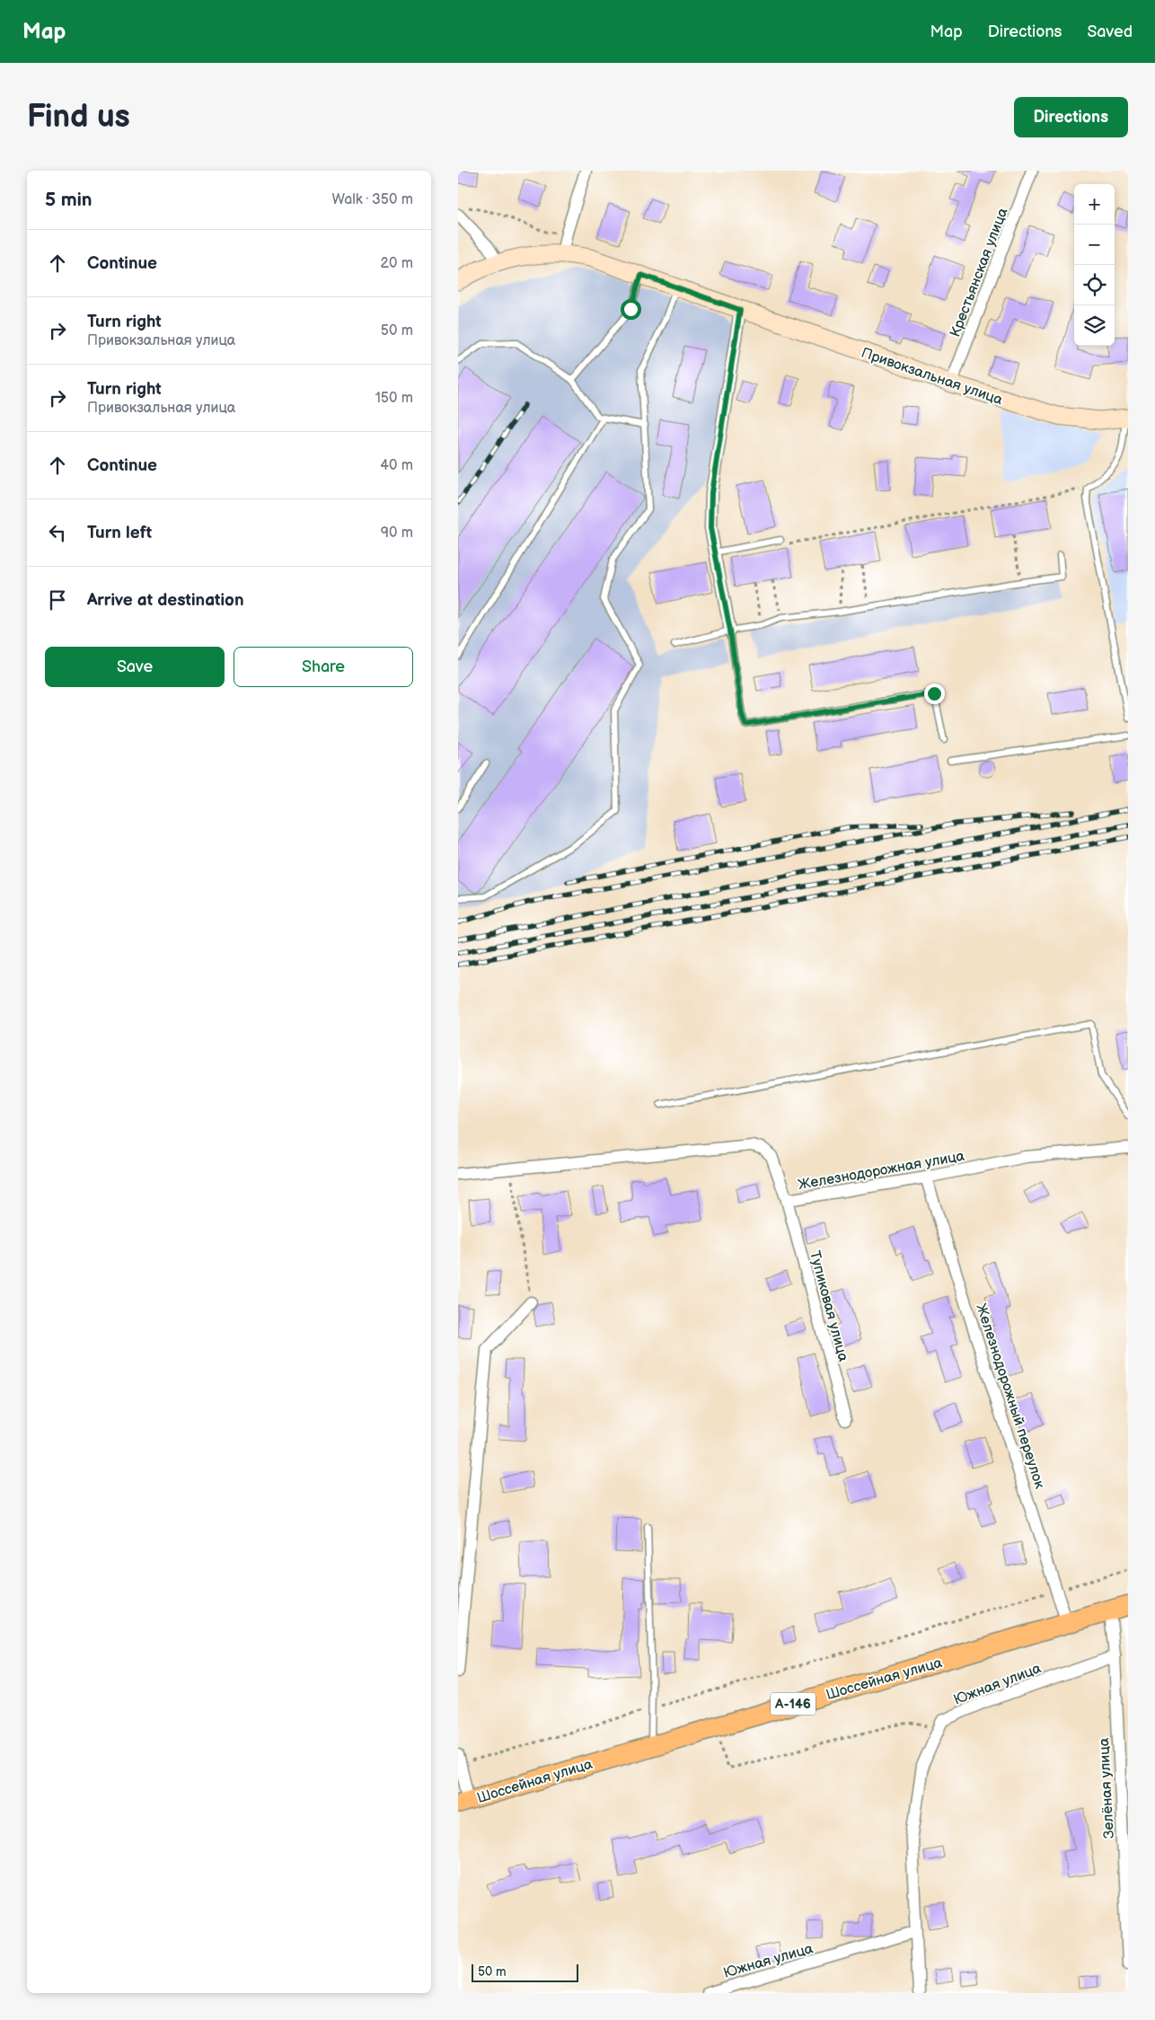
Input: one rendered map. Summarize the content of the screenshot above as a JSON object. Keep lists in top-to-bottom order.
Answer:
{
  "streets": {
    "highway": ["Шоссейная улица", "А-146"],
    "main road": ["Привокзальная улица"],
    "street": [
      "Крестьянская улица",
      "Железнодорожная улица",
      "Тупиковая улица",
      "Железнодорожный переулок",
      "Южная улица",
      "Зелёная улица"
    ]
  },
  "crossings": [
    ["Крестьянская улица", "Привокзальная улица"],
    ["Железнодорожная улица", "Тупиковая улица"],
    ["Железнодорожная улица", "Железнодорожный переулок"],
    ["Железнодорожный переулок", "Шоссейная улица"],
    ["Шоссейная улица", "Зелёная улица"],
    ["Южная улица", "Зелёная улица"]
  ],
  "scale_bar": "50 m",
  "page": {
    "header": "Map",
    "nav": ["Map", "Directions", "Saved"],
    "buttons": [
      "Directions",
      ["Save", "Share"]
    ],
    "title": "Find us",
    "heading": ["5 min", "Walk · 350 m"],
    "map_buttons": ["+", "−"],
    "list": [
      ["Continue", "20 m"],
      ["Turn right", "Привокзальная улица", "50 m"],
      ["Turn right", "Привокзальная улица", "150 m"],
      ["Continue", "40 m"],
      ["Turn left", "90 m"],
      "Arrive at destination"
    ],
    "scale": "50 m"
  }
}
